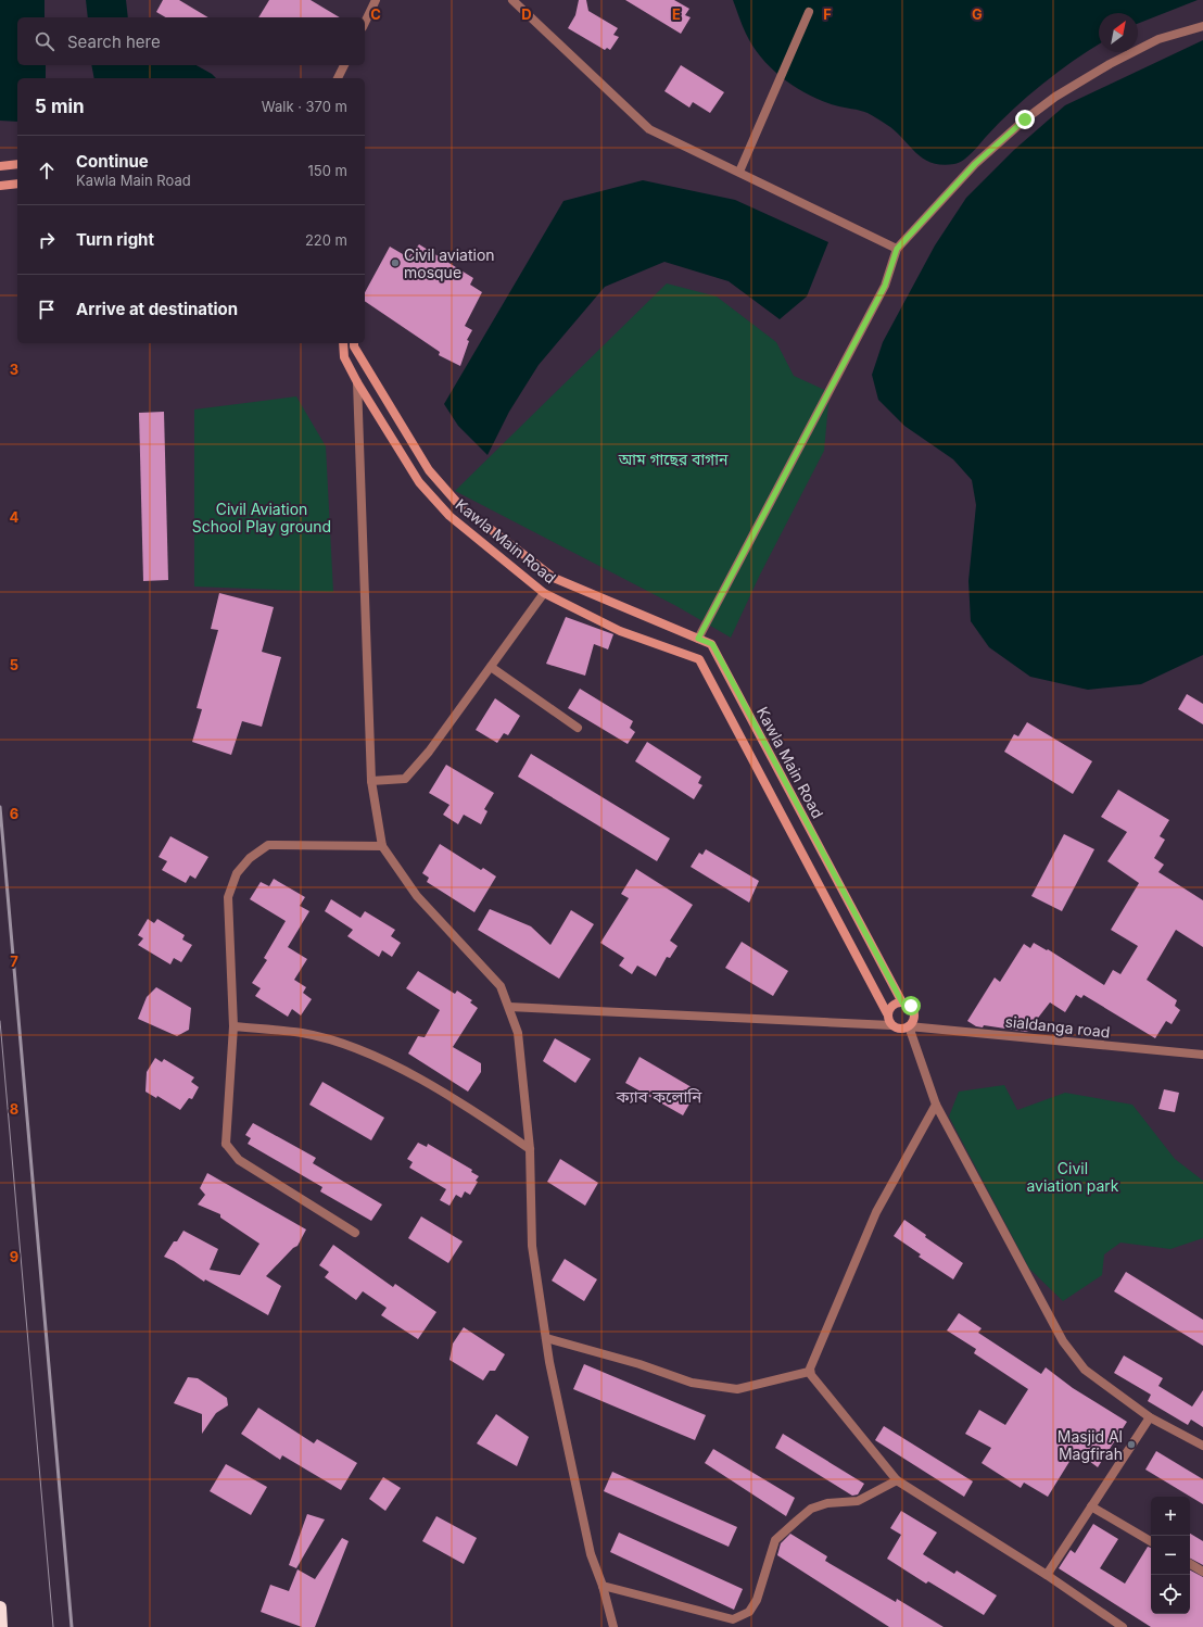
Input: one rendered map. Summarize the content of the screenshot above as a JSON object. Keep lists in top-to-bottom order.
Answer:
{
  "streets": {
    "street": ["Kawla Main Road", "sialdanga road"]
  },
  "crossings": [
    ["Kawla Main Road", "sialdanga road"]
  ],
  "districts": ["ক্যাব কলোনি"],
  "parks": ["আম গাছের বাগান", "Civil Aviation School Play ground", "Civil aviation park"],
  "places": ["Civil aviation mosque", "Masjid Al Magfirah"],
  "north": "top right",
  "page": {
    "search": "Search here",
    "heading": ["5 min", "Walk · 370 m"],
    "list": [
      ["Continue", "Kawla Main Road", "150 m"],
      ["Turn right", "220 m"],
      "Arrive at destination"
    ],
    "map_buttons": ["+", "−"]
  },
  "grid": {
    "columns": [
      "C",
      "D",
      "E",
      "F",
      "G"
    ],
    "rows": [
      "3",
      "4",
      "5",
      "6",
      "7",
      "8",
      "9"
    ]
  }
}
